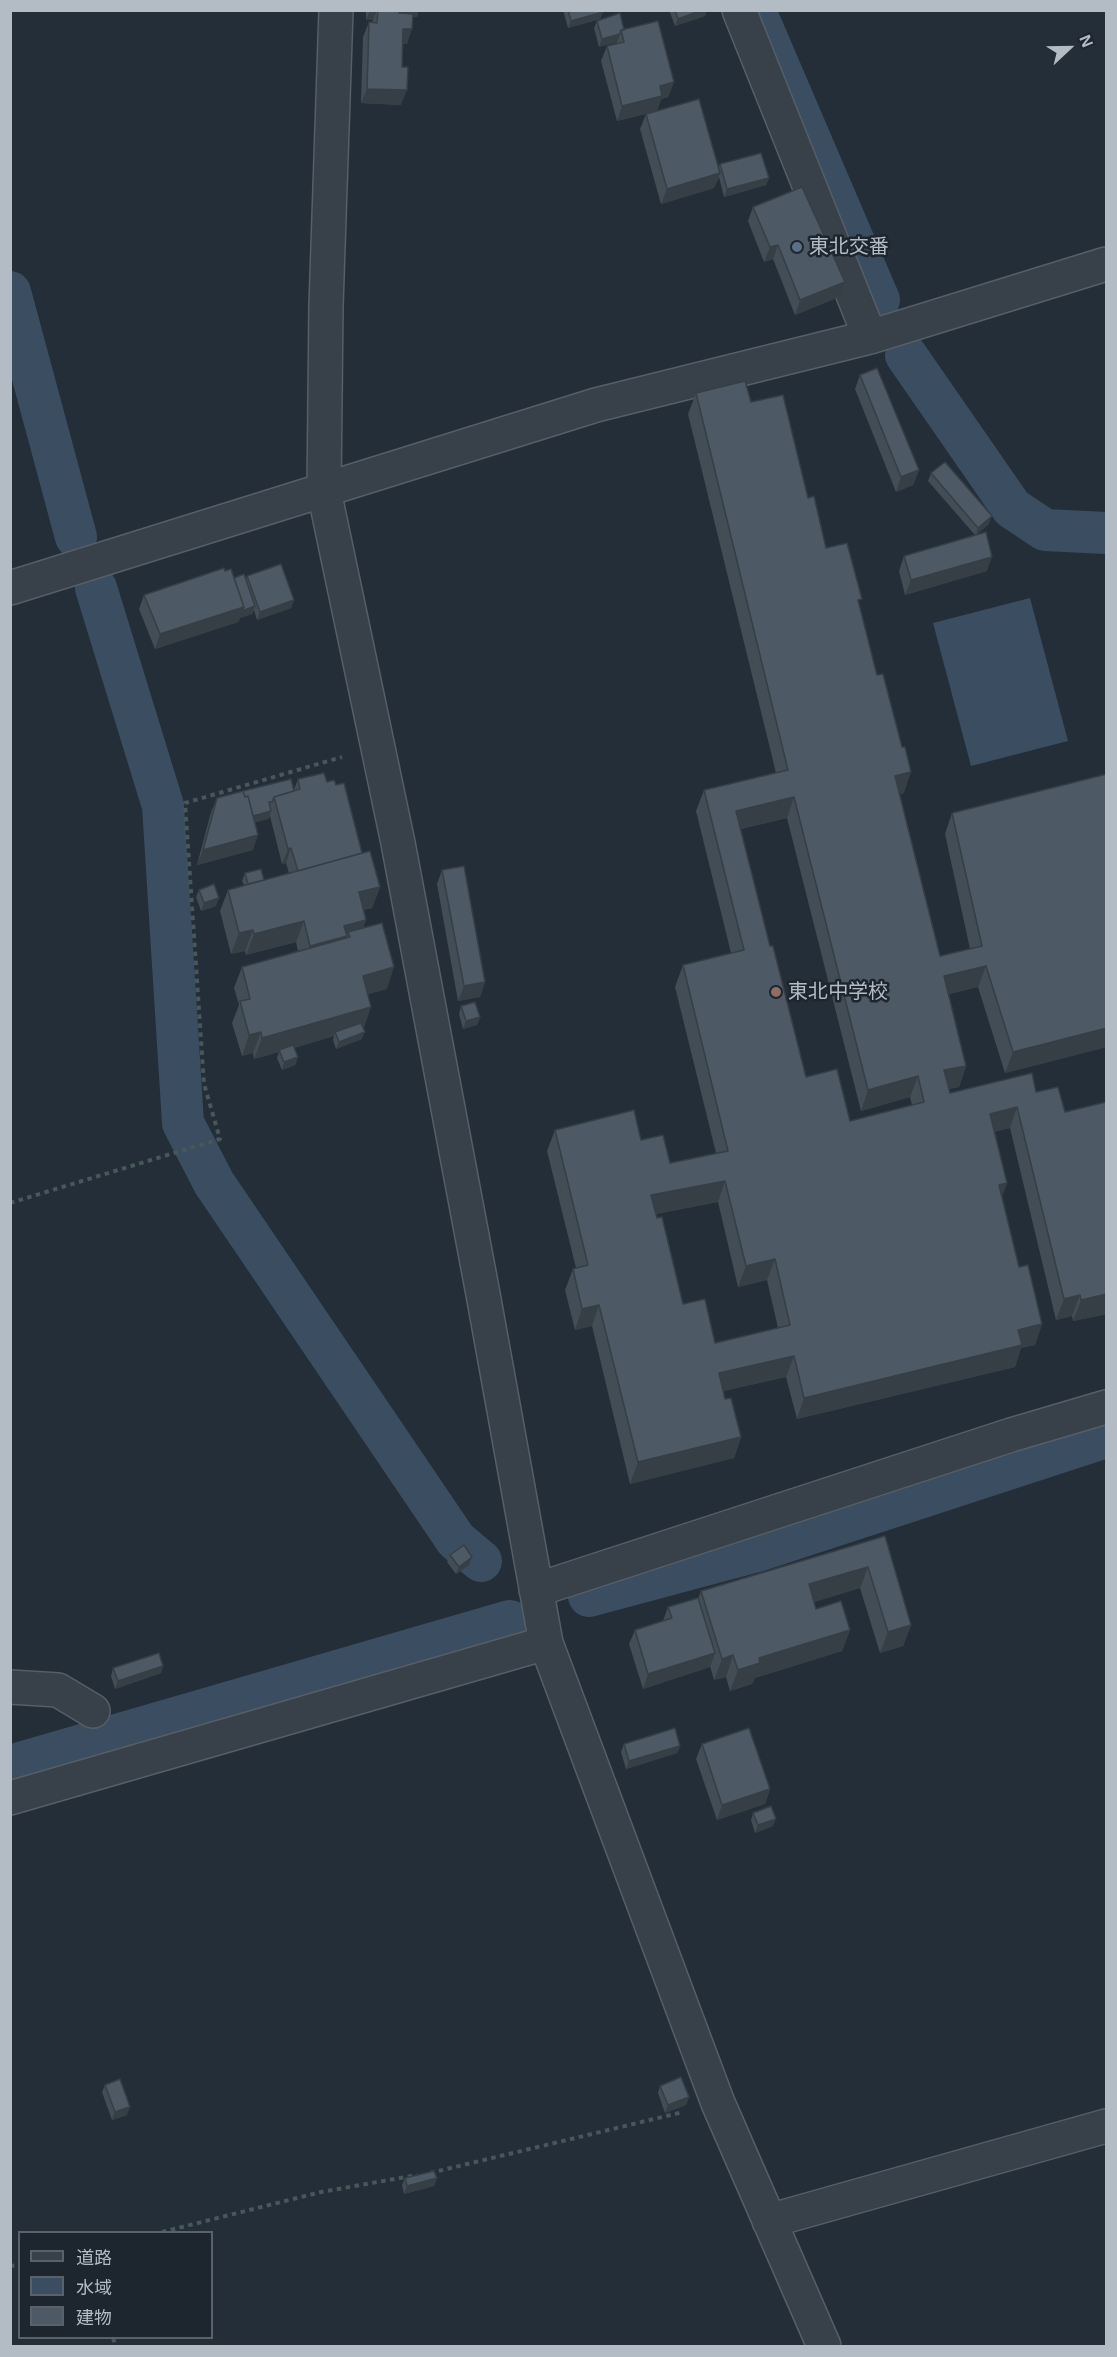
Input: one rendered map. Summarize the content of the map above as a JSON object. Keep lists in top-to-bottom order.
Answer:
{
  "places": ["東北交番", "東北中学校"],
  "legend": ["道路", "水域", "建物"],
  "north": "right"
}
